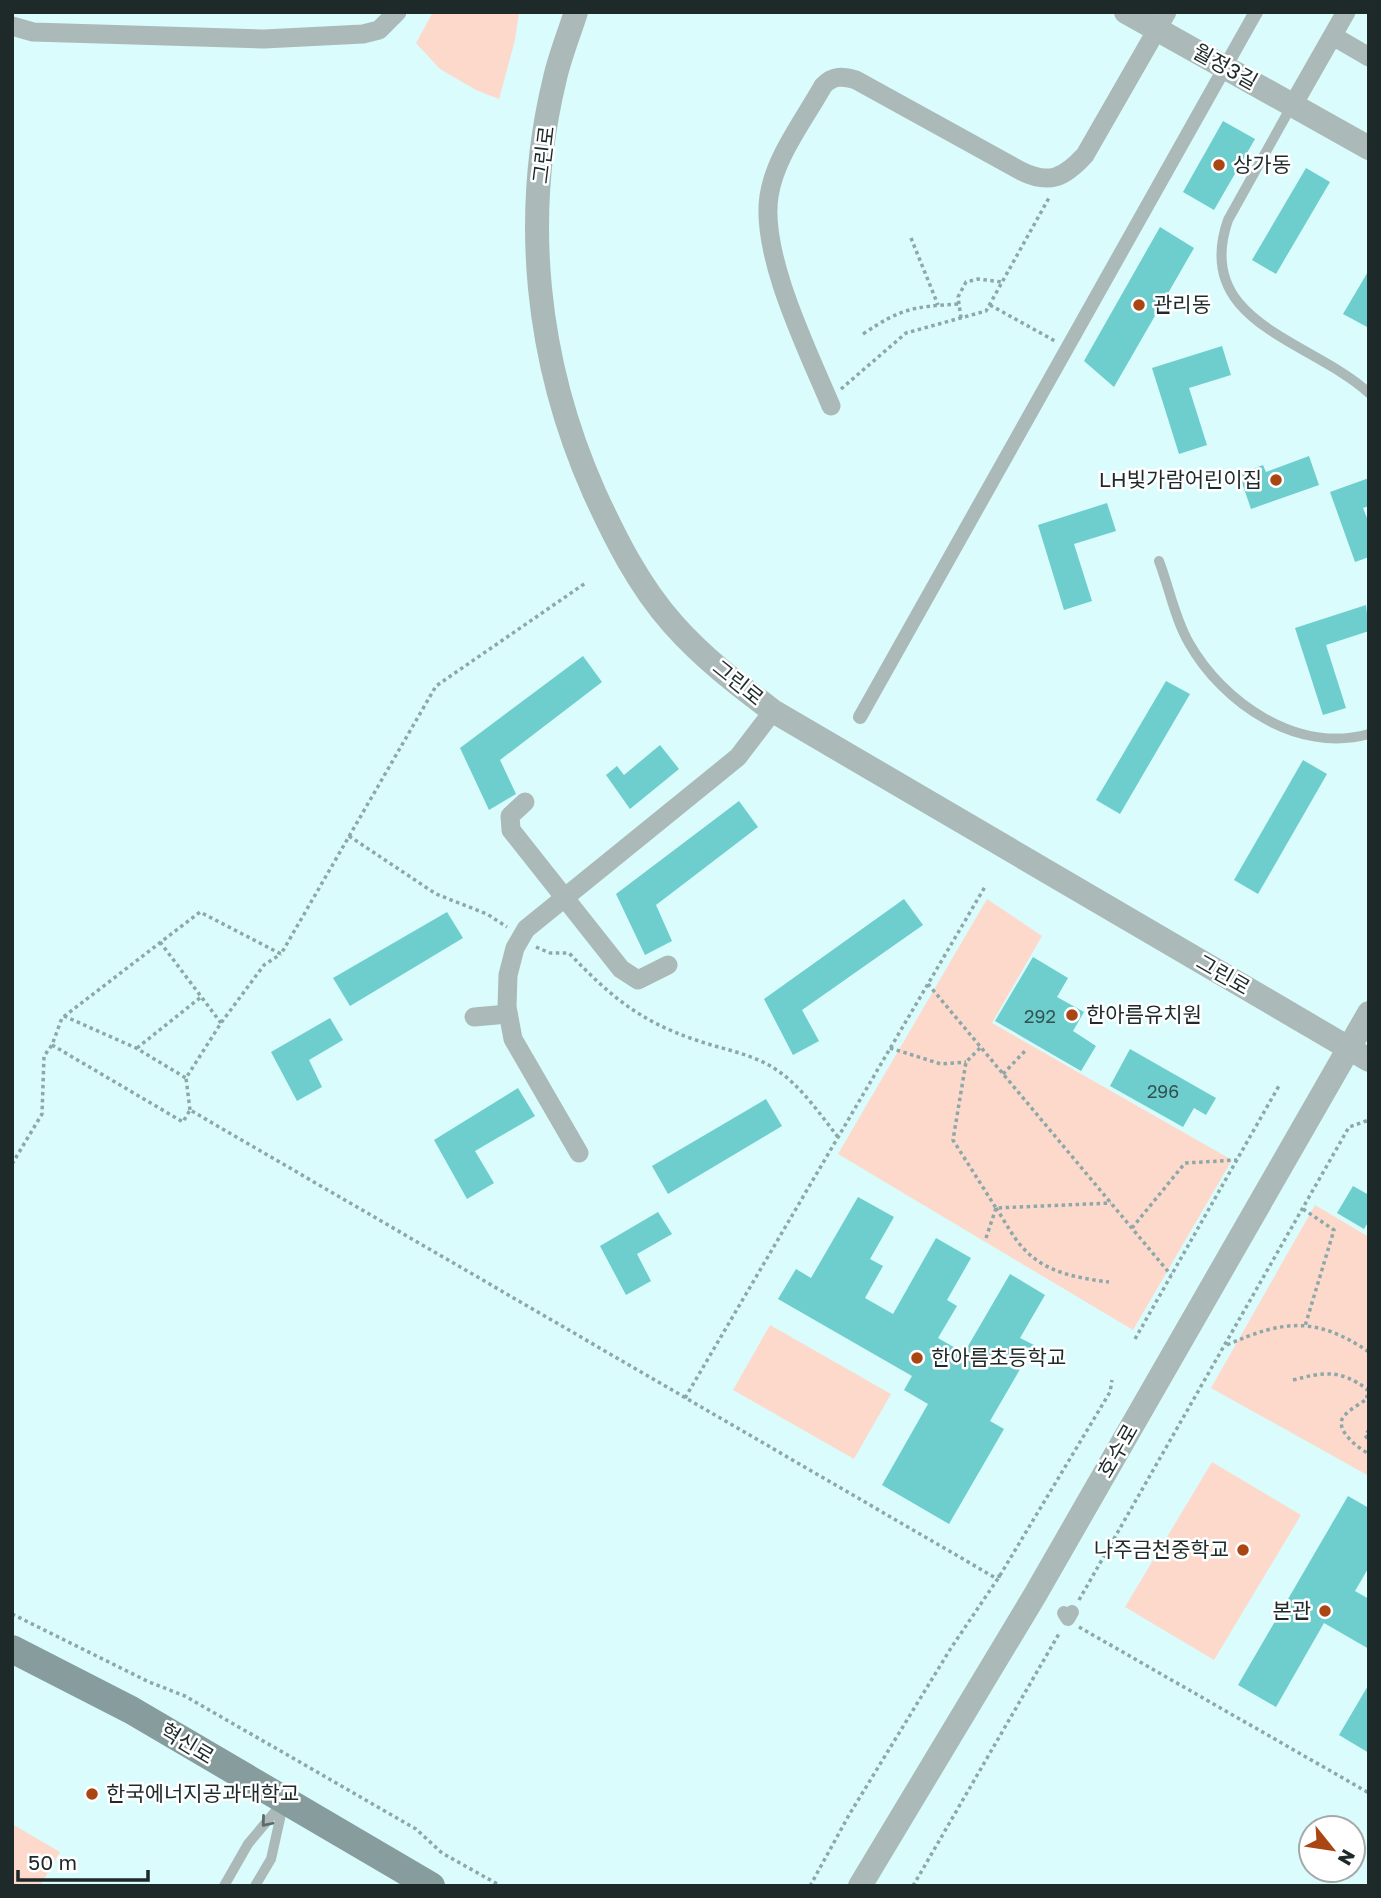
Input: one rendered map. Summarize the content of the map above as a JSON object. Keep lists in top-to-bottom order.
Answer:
{
  "streets": {
    "main road": ["혁신로"],
    "street": ["월정3길", "그린로", "호수로"]
  },
  "crossings": [
    ["그린로", "호수로"]
  ],
  "places": [
    "상가동",
    "관리동",
    "LH빛가람어린이집",
    "한아름유치원",
    "한아름초등학교",
    "나주금천중학교",
    "본관",
    "한국에너지공과대학교"
  ],
  "house_numbers": ["292", "296"],
  "scale_bar": "50 m",
  "north": "bottom right"
}
